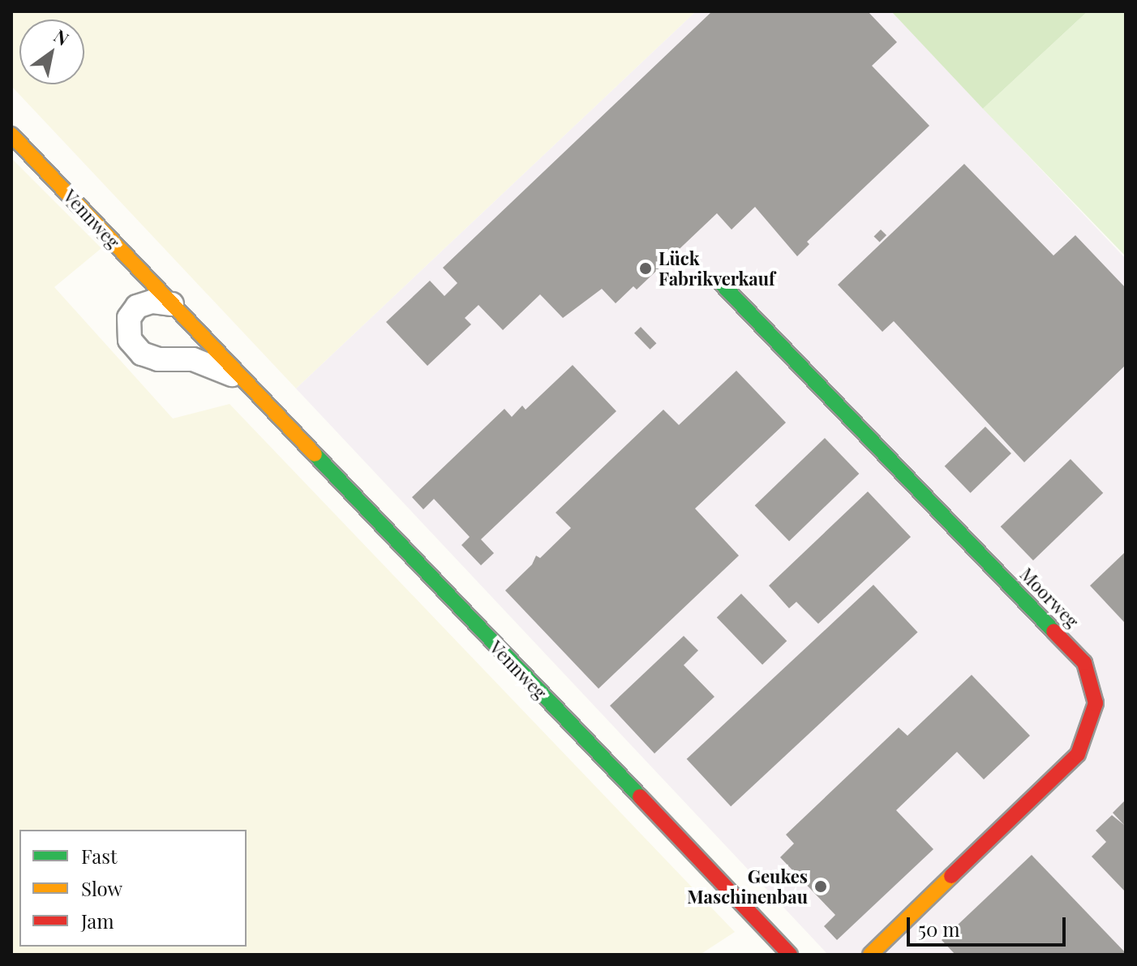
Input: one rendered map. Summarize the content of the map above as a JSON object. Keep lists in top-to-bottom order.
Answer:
{
  "streets": {
    "street": ["Vennweg", "Moorweg"]
  },
  "places": ["Lück Fabrikverkauf", "Geukes Maschinenbau"],
  "legend": ["Fast", "Slow", "Jam"],
  "scale_bar": "50 m",
  "north": "top right"
}
